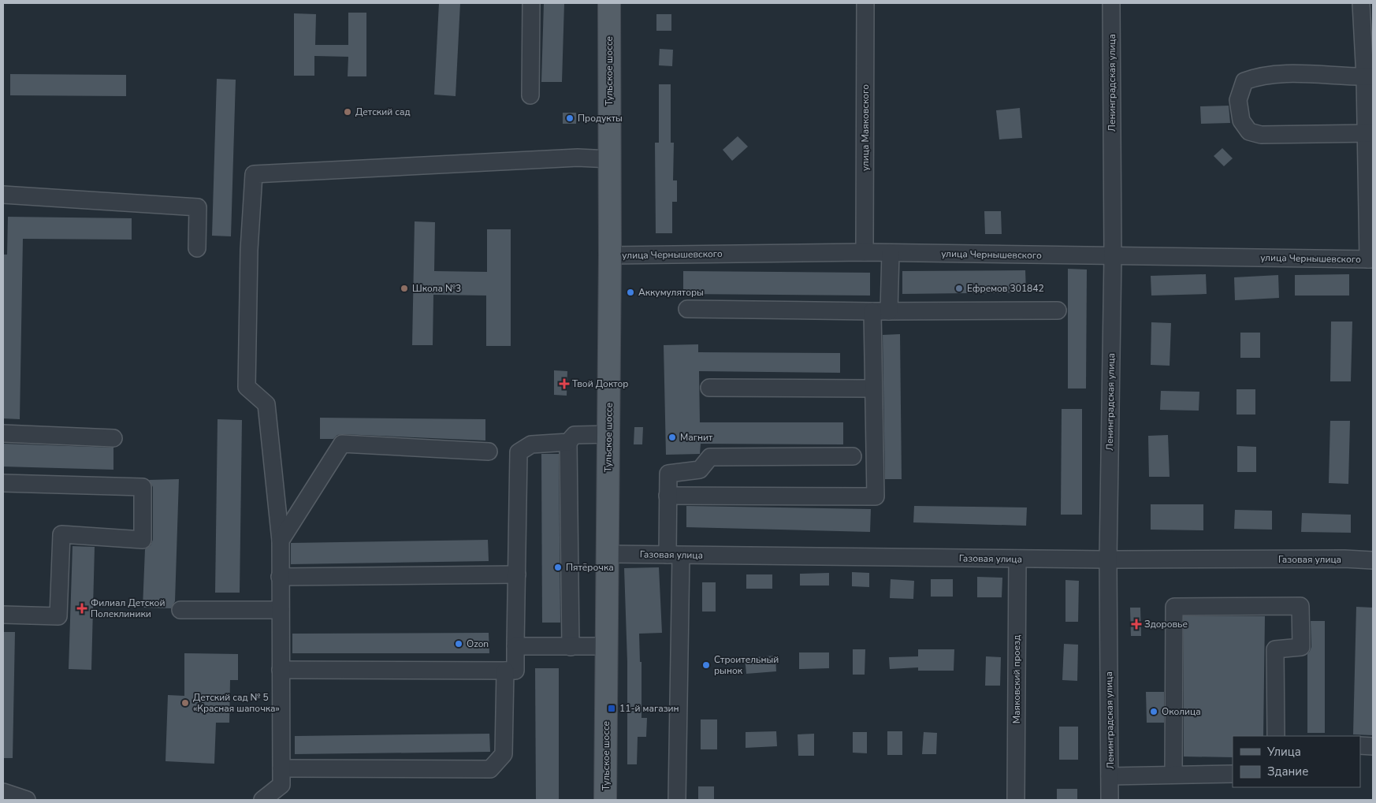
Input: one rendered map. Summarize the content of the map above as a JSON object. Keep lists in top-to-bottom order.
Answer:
{
  "streets": {
    "main road": ["Тульское шоссе"],
    "street": [
      "Ленинградская улица",
      "улица Маяковского",
      "улица Чернышевского",
      "Газовая улица",
      "Маяковский проезд"
    ]
  },
  "crossings": [
    ["Тульское шоссе", "улица Чернышевского"],
    ["Тульское шоссе", "Газовая улица"],
    ["Ленинградская улица", "улица Чернышевского"],
    ["Ленинградская улица", "Газовая улица"],
    ["улица Маяковского", "улица Чернышевского"],
    ["Газовая улица", "Маяковский проезд"]
  ],
  "places": {
    "other": [
      "Детский сад",
      "Продукты",
      "Школа №3",
      "Ефремов 301842",
      "Аккумуляторы",
      "Магнит",
      "Пятёрочка",
      "Ozon",
      "Строительный рынок",
      "Детский сад № 5 «Красная шапочка»",
      "Околица"
    ],
    "health": ["Твой Доктор", "Филиал Детской Полеклиники", "Здоровье"],
    "transit": ["11-й магазин"]
  },
  "legend": ["Улица", "Здание"]
}
